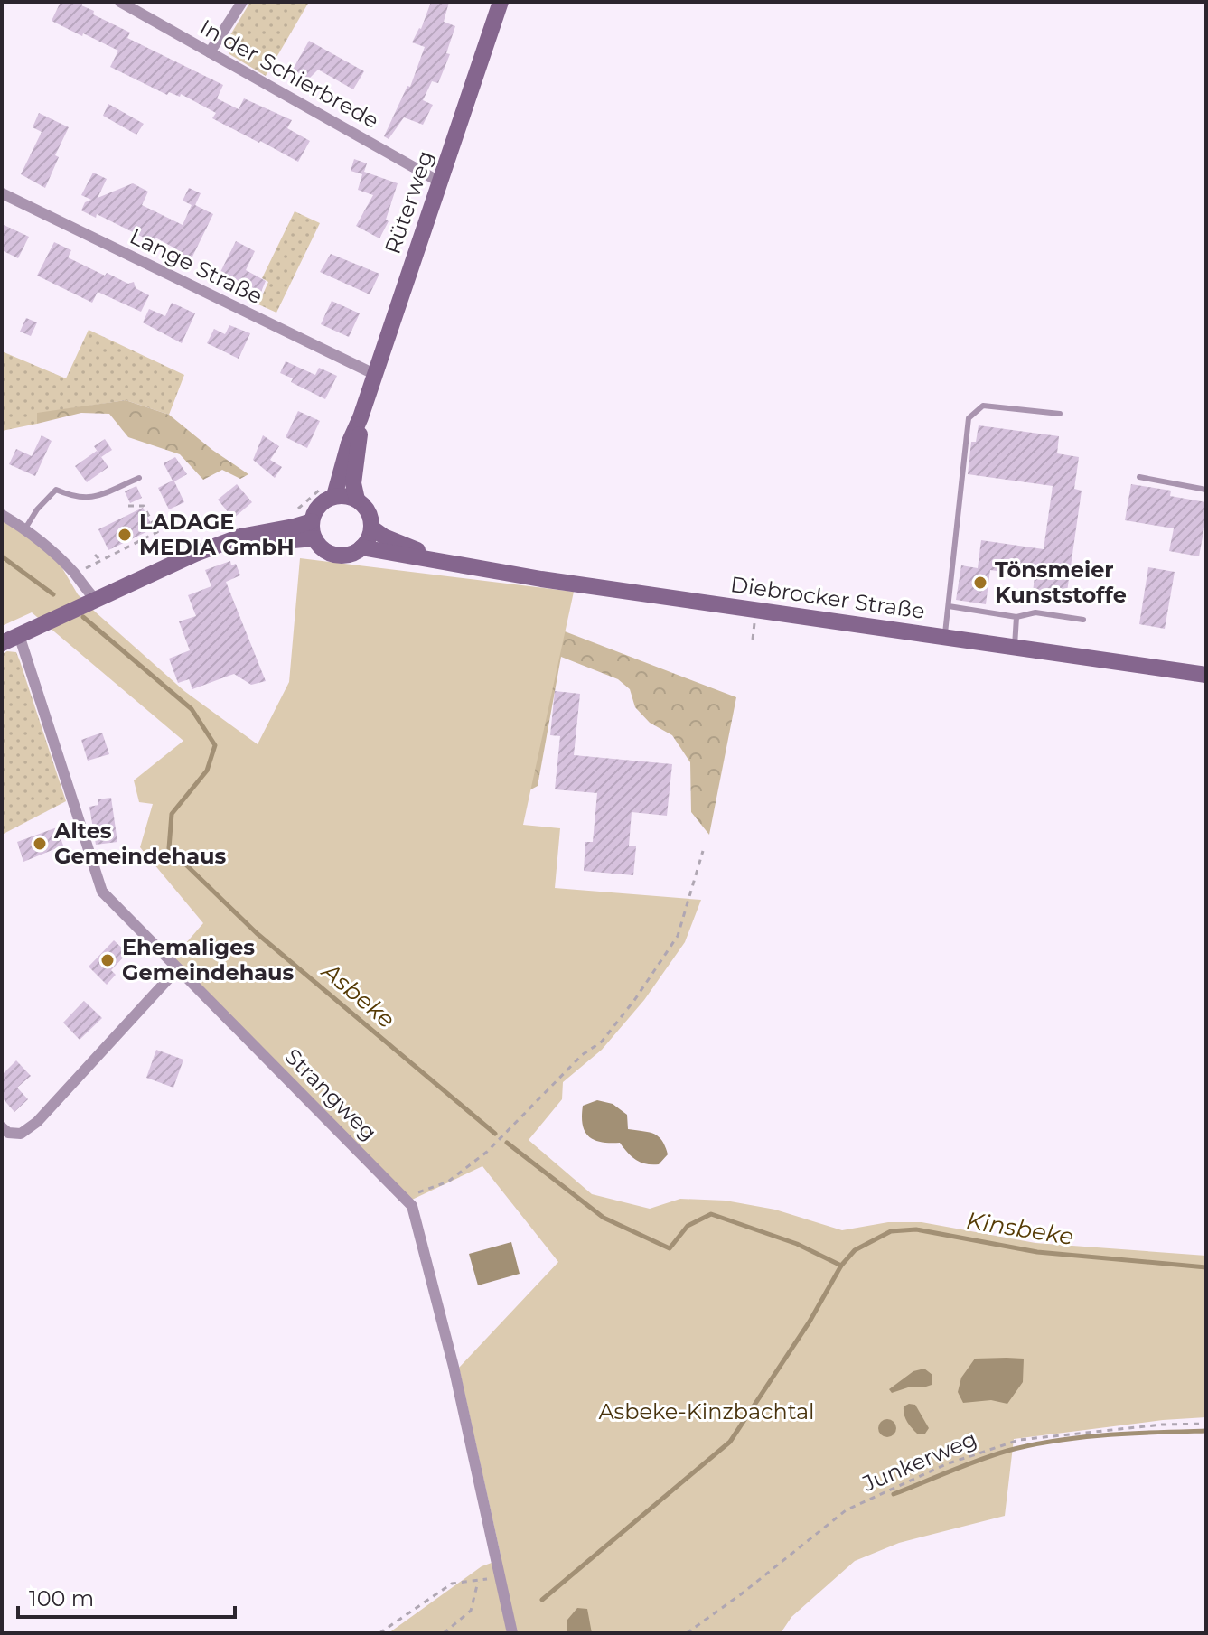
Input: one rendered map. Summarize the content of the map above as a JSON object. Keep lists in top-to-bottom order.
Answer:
{
  "streets": {
    "main road": ["Rüterweg", "Diebrocker Straße"],
    "street": ["In der Schierbrede", "Lange Straße", "Strangweg"],
    "path": ["Junkerweg"]
  },
  "crossings": [
    ["In der Schierbrede", "Rüterweg"],
    ["Rüterweg", "Lange Straße"],
    ["Rüterweg", "Diebrocker Straße"]
  ],
  "water": ["Asbeke", "Kinsbeke"],
  "parks": ["Asbeke-Kinzbachtal"],
  "places": [
    "LADAGE MEDIA GmbH",
    "Tönsmeier Kunststoffe",
    "Altes Gemeindehaus",
    "Ehemaliges Gemeindehaus"
  ],
  "scale_bar": "100 m"
}
